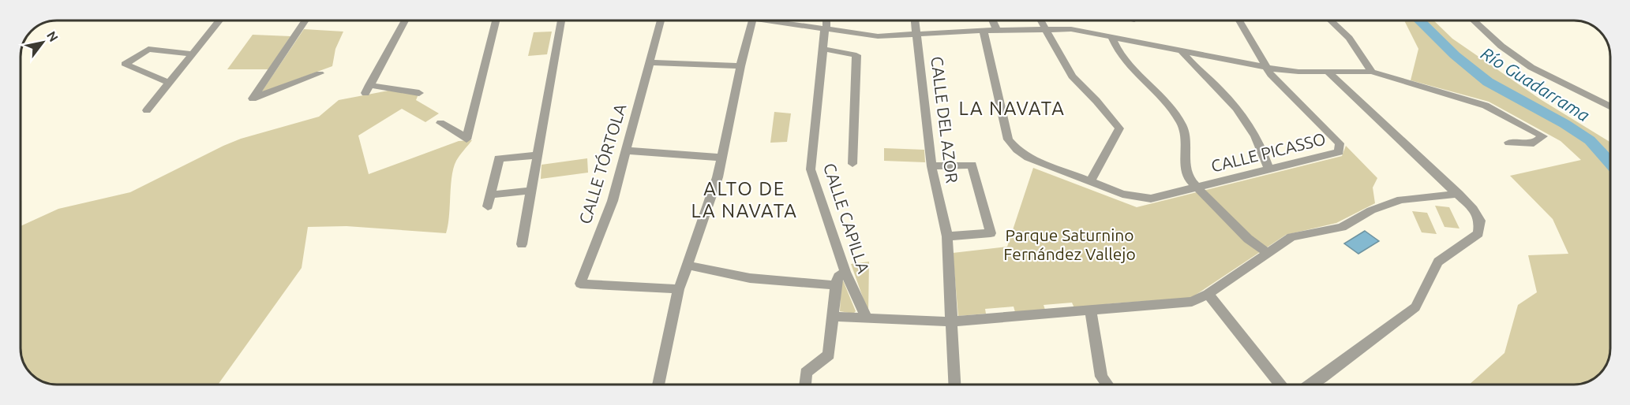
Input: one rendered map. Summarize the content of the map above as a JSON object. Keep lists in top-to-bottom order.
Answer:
{
  "streets": {
    "street": [
      "CALLE DEL AZOR",
      "CALLE PICASSO",
      "CALLE TÓRTOLA",
      "CALLE CAPILLA"
    ]
  },
  "districts": ["LA NAVATA", "ALTO DE LA NAVATA"],
  "water": ["Río Guadarrama"],
  "parks": ["Parque Saturnino Fernández Vallejo"],
  "north": "top right"
}
